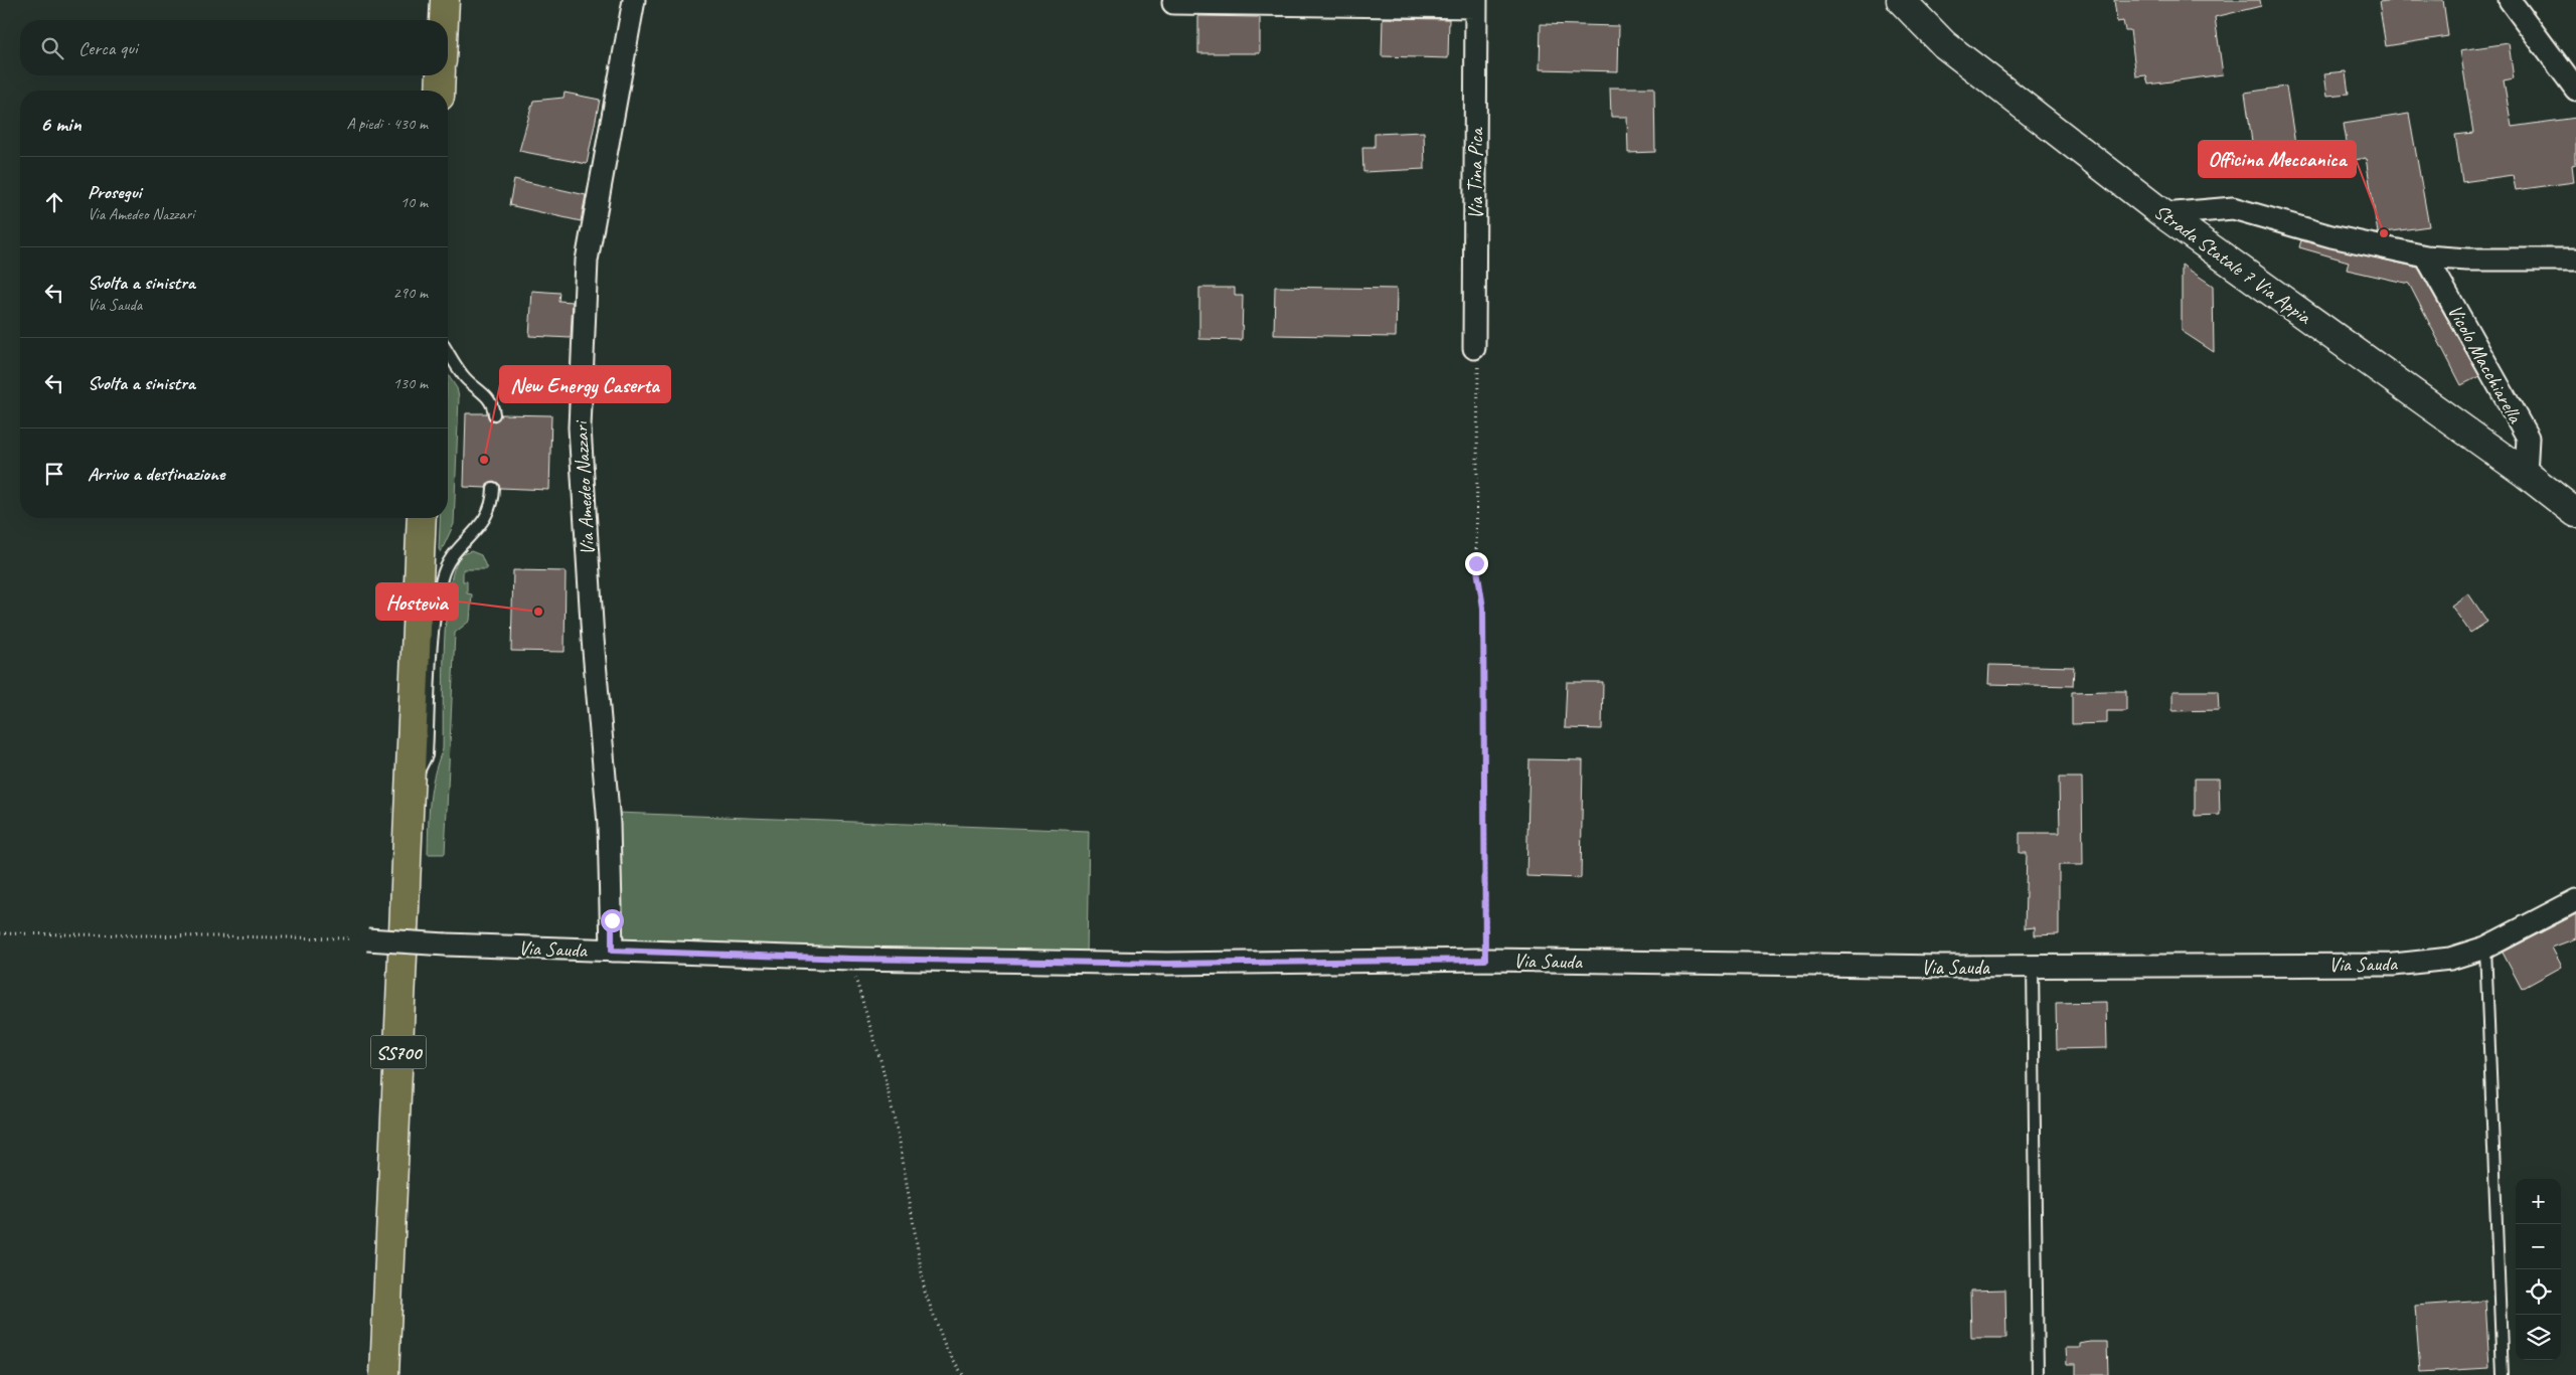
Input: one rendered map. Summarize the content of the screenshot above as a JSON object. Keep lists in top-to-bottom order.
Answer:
{
  "streets": {
    "highway": ["SS700"],
    "main road": ["Strada Statale 7 Via Appia"],
    "street": [
      "Via Tina Pica",
      "Vicolo Macchiarella",
      "Via Amedeo Nazzari",
      "Via Sauda"
    ]
  },
  "crossings": [
    ["Strada Statale 7 Via Appia", "Vicolo Macchiarella"],
    ["Via Amedeo Nazzari", "Via Sauda"]
  ],
  "places": ["Officina Meccanica", "New Energy Caserta", "Hostevìa"],
  "page": {
    "search": "Cerca qui",
    "heading": ["6 min", "A piedi · 430 m"],
    "list": [
      ["Prosegui", "Via Amedeo Nazzari", "10 m"],
      ["Svolta a sinistra", "Via Sauda", "290 m"],
      ["Svolta a sinistra", "130 m"],
      "Arrivo a destinazione"
    ],
    "map_buttons": ["+", "−"]
  }
}
